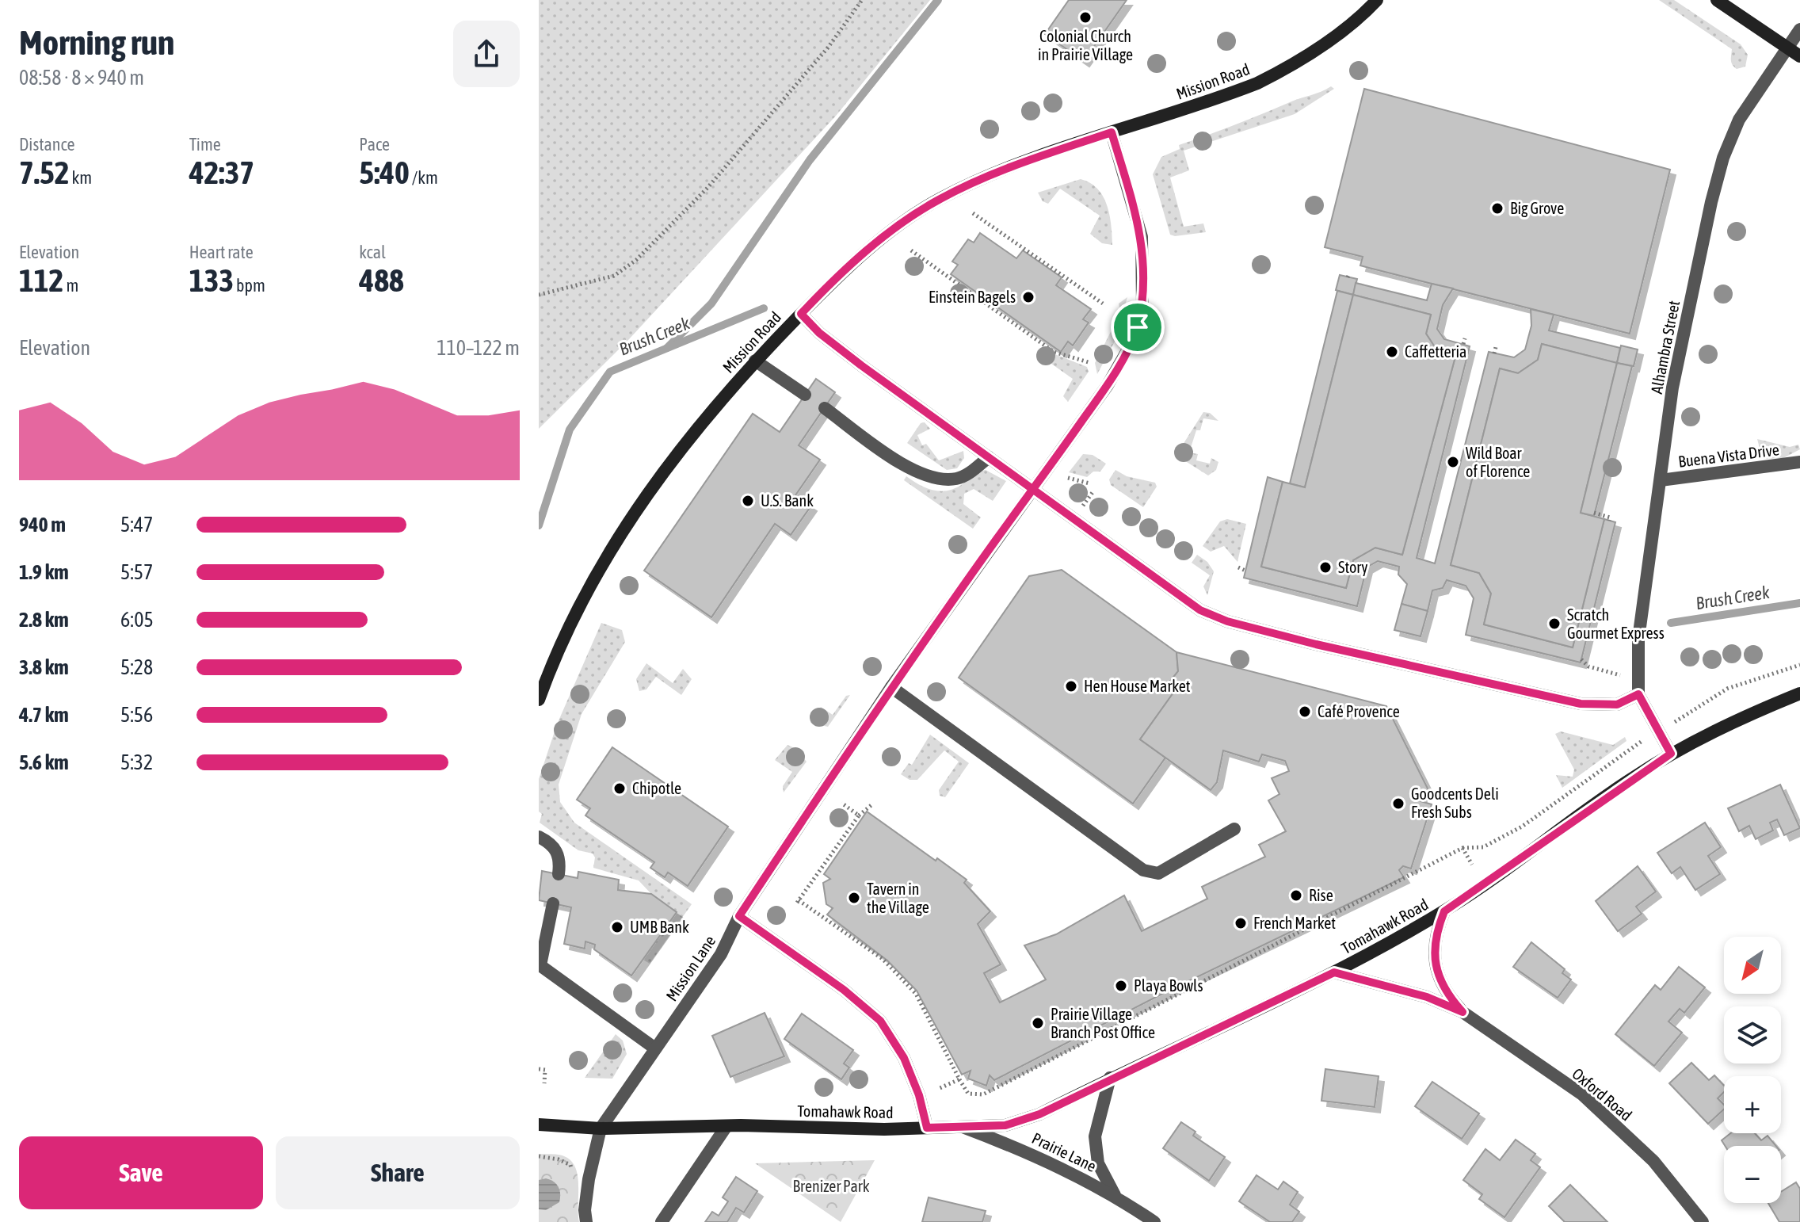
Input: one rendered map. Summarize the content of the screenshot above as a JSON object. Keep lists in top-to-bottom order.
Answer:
{
  "streets": {
    "street": [
      "Mission Road",
      "Alhambra Street",
      "Buena Vista Drive",
      "Tomahawk Road",
      "Mission Lane",
      "Oxford Road",
      "Prairie Lane"
    ]
  },
  "crossings": [
    ["Mission Road", "Mission Lane"],
    ["Alhambra Street", "Buena Vista Drive"],
    ["Tomahawk Road", "Mission Lane"],
    ["Tomahawk Road", "Oxford Road"],
    ["Tomahawk Road", "Prairie Lane"]
  ],
  "water": ["Brush Creek"],
  "parks": ["Brenizer Park"],
  "places": [
    "Colonial Church in Prairie Village",
    "Big Grove",
    "Einstein Bagels",
    "Caffetteria",
    "Wild Boar of Florence",
    "U.S. Bank",
    "Story",
    "Scratch Gourmet Express",
    "Hen House Market",
    "Café Provence",
    "Chipotle",
    "Goodcents Deli Fresh Subs",
    "Rise",
    "Tavern in the Village",
    "French Market",
    "UMB Bank",
    "Playa Bowls",
    "Prairie Village Branch Post Office"
  ],
  "north": "bottom left",
  "page": {
    "heading": ["Morning run", "08:58 · 8 × 940 m"],
    "stats": [
      ["Distance", "7.52 km"],
      ["Time", "42:37"],
      ["Pace", "5:40 /km"],
      ["Elevation", "112 m"],
      ["Heart rate", "133 bpm"],
      ["kcal", "488"]
    ],
    "chart": ["Elevation", "110–122 m"],
    "list": [
      {
        "name": "940 m",
        "note": "5:47"
      },
      {
        "name": "1.9 km",
        "note": "5:57"
      },
      {
        "name": "2.8 km",
        "note": "6:05"
      },
      {
        "name": "3.8 km",
        "note": "5:28"
      },
      {
        "name": "4.7 km",
        "note": "5:56"
      },
      {
        "name": "5.6 km",
        "note": "5:32"
      }
    ],
    "map_buttons": ["+", "−"],
    "buttons": ["Save", "Share"]
  }
}
